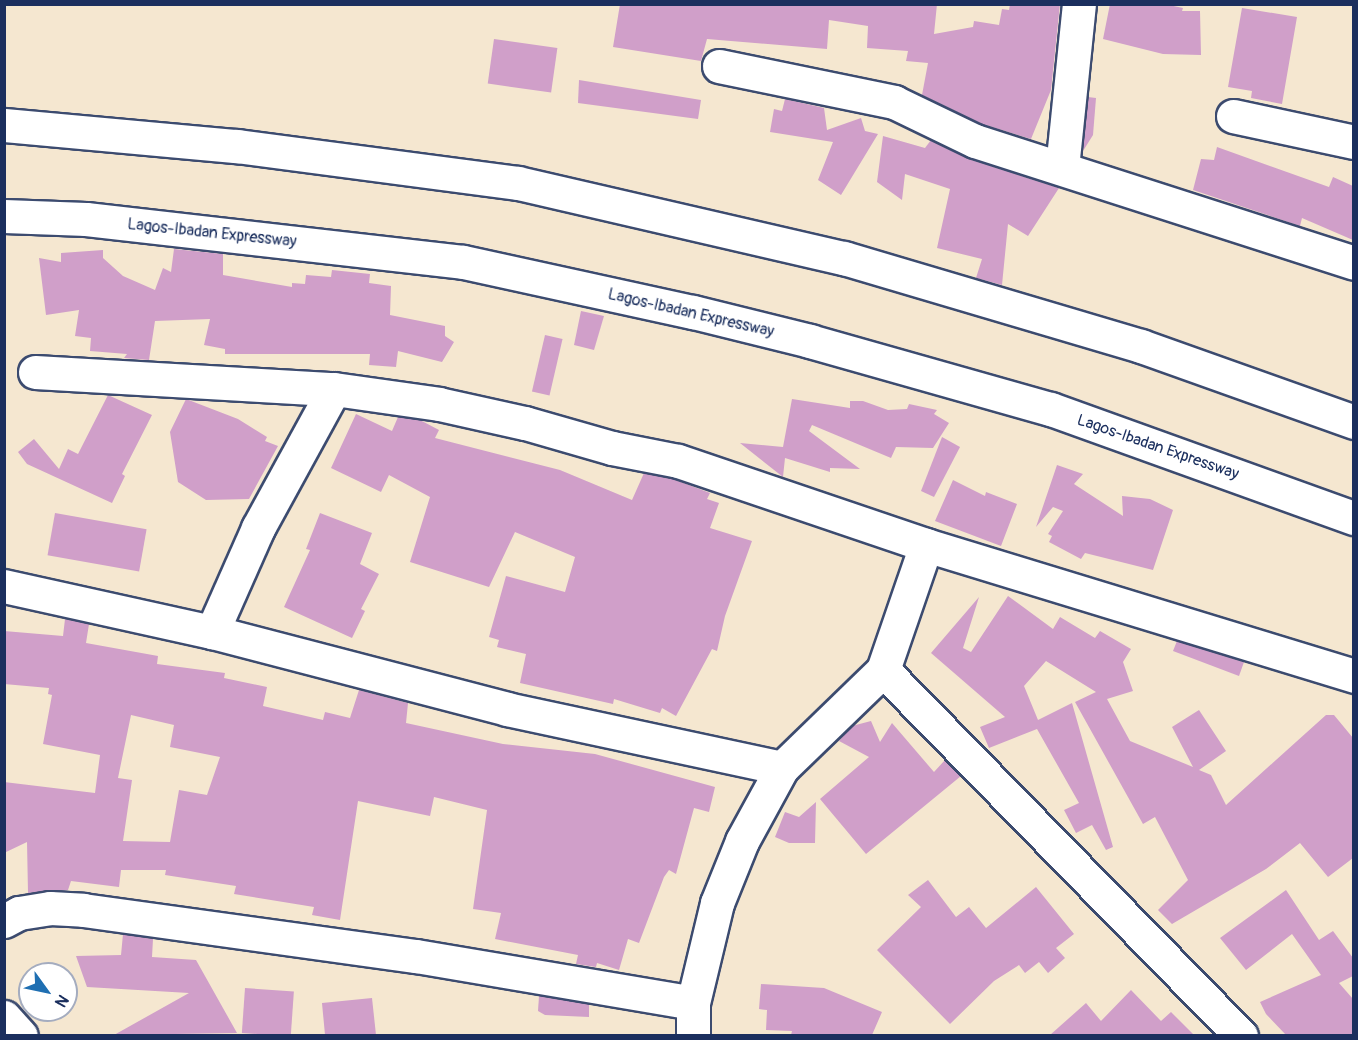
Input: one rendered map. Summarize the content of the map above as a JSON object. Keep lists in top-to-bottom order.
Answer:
{
  "streets": {
    "main road": ["Lagos-Ibadan Expressway"]
  },
  "north": "bottom right"
}
